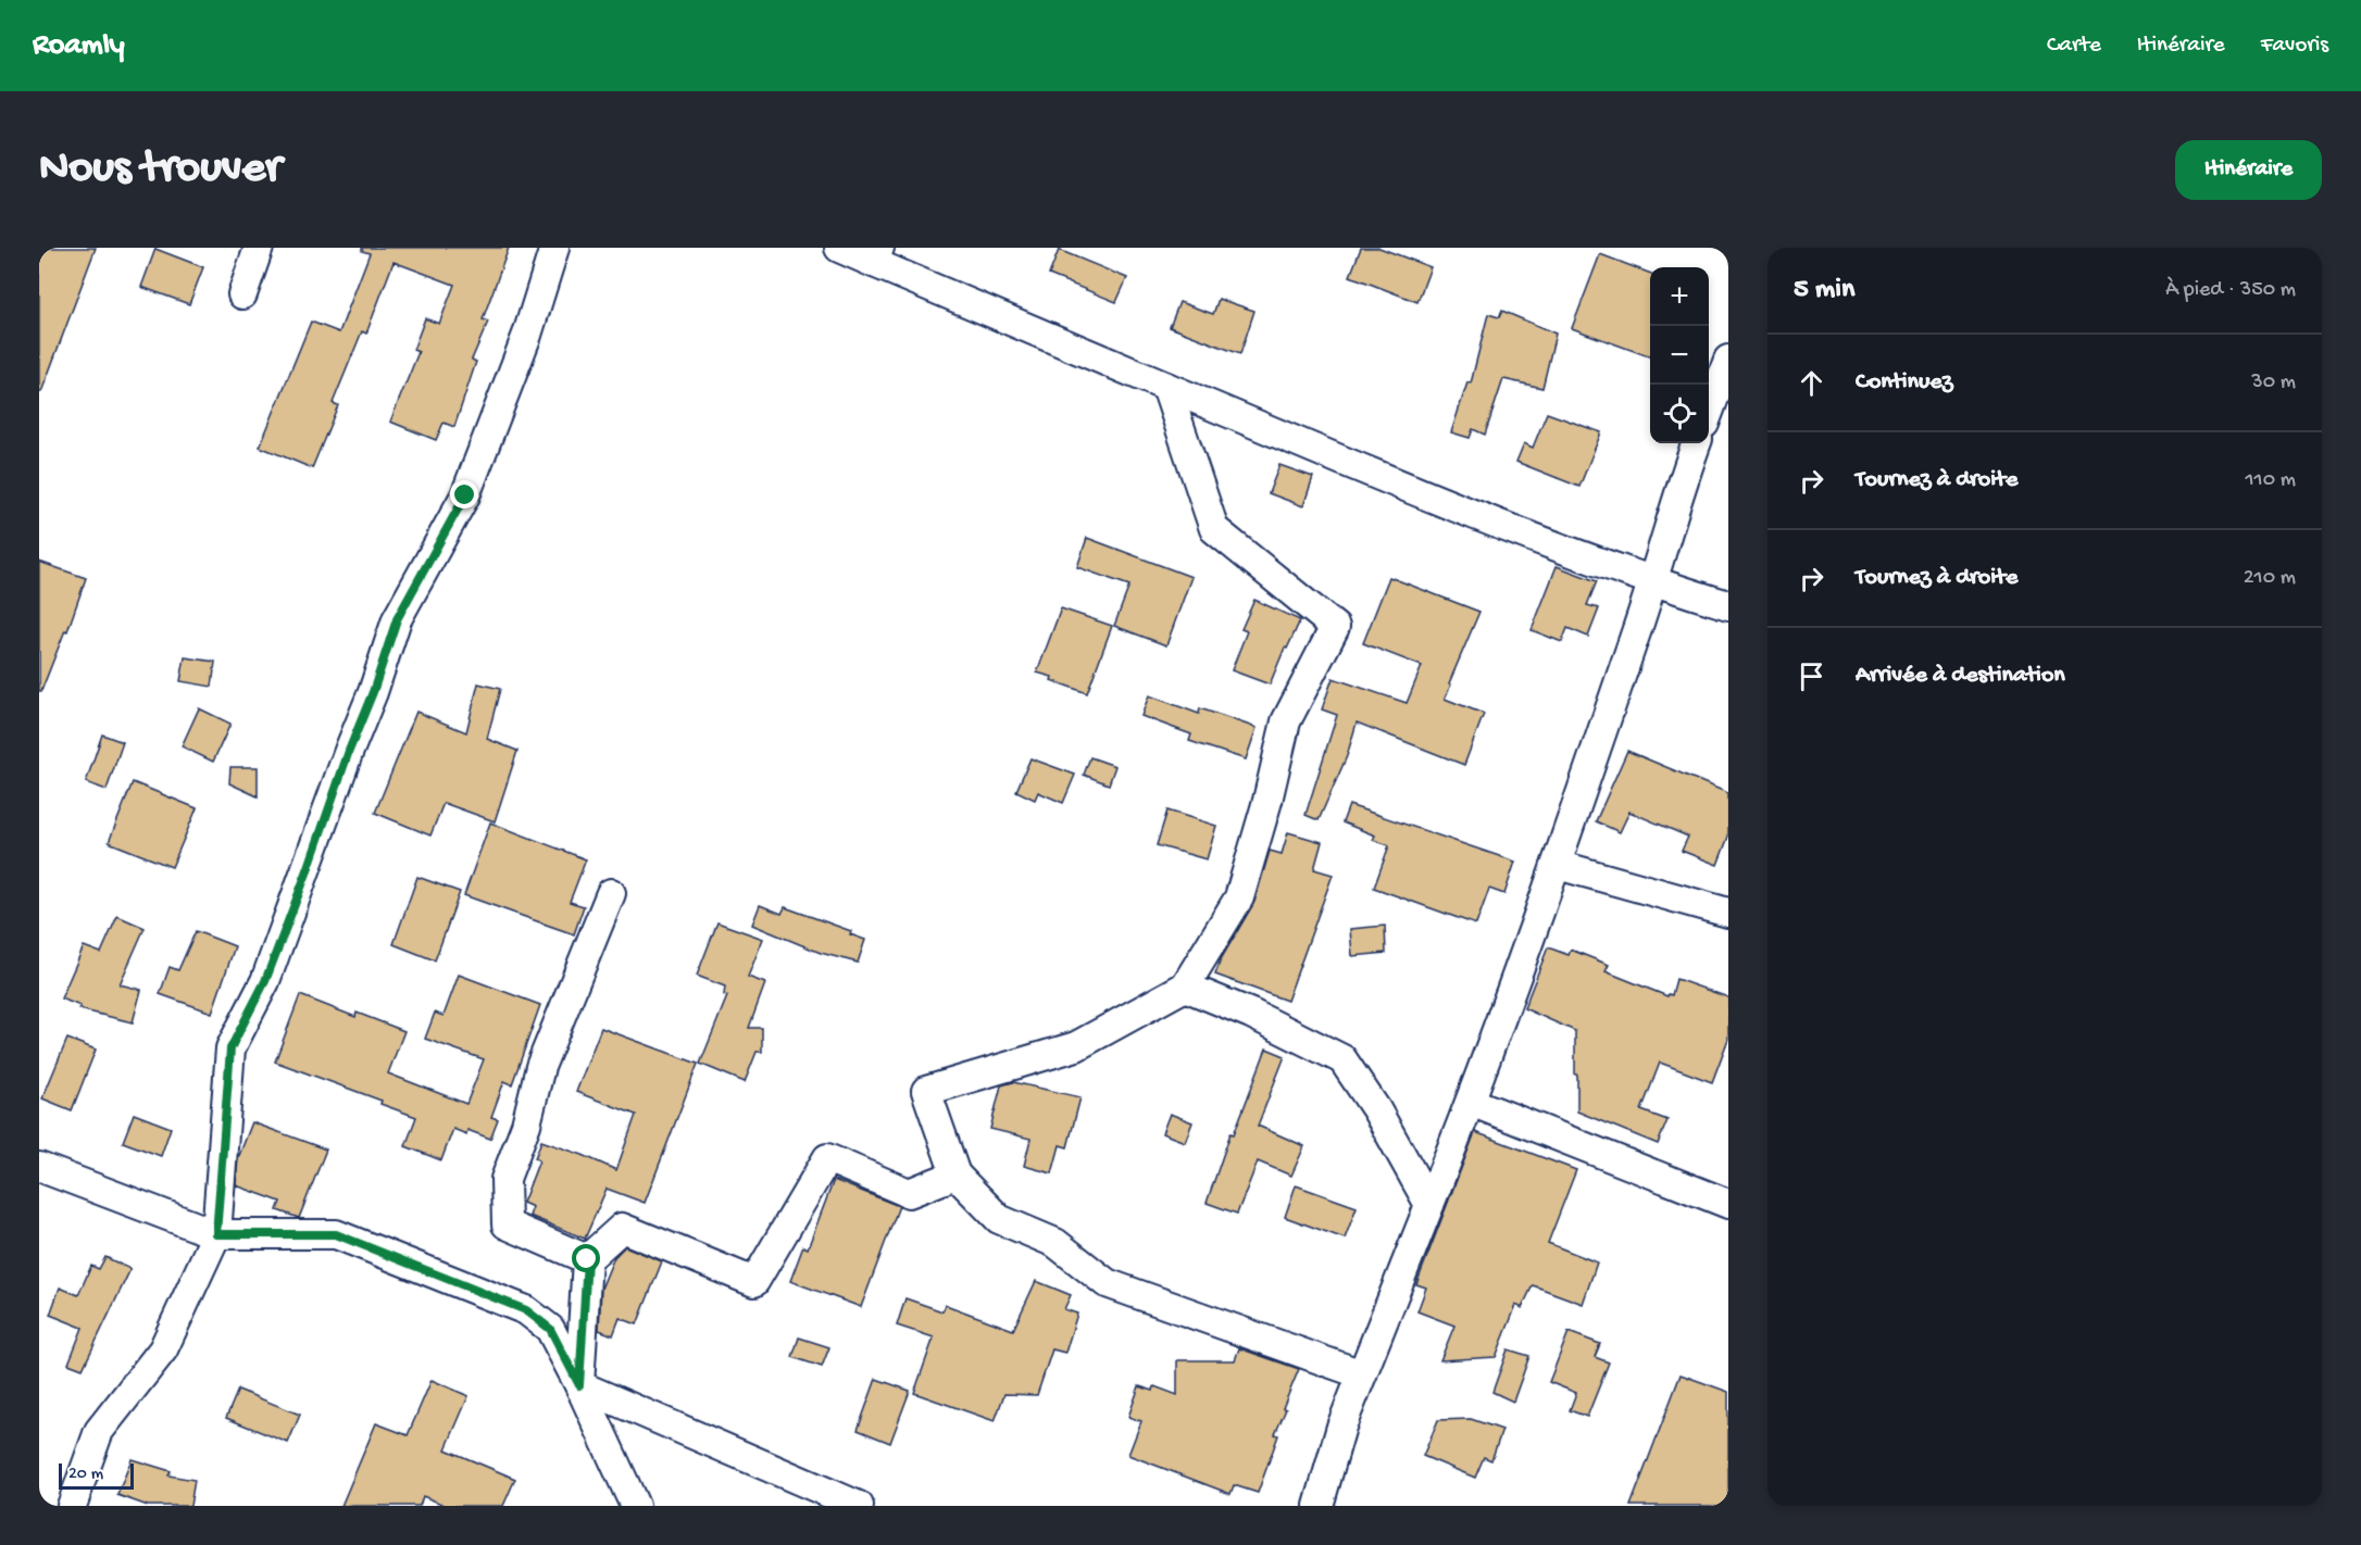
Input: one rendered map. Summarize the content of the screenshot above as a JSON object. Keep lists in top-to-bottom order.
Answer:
{
  "scale_bar": "20 m",
  "page": {
    "header": "Roamly",
    "nav": ["Carte", "Itinéraire", "Favoris"],
    "buttons": "Itinéraire",
    "title": "Nous trouver",
    "heading": ["5 min", "À pied · 350 m"],
    "map_buttons": ["+", "−"],
    "list": [
      ["Continuez", "30 m"],
      ["Tournez à droite", "110 m"],
      ["Tournez à droite", "210 m"],
      "Arrivée à destination"
    ],
    "scale": "20 m"
  }
}
